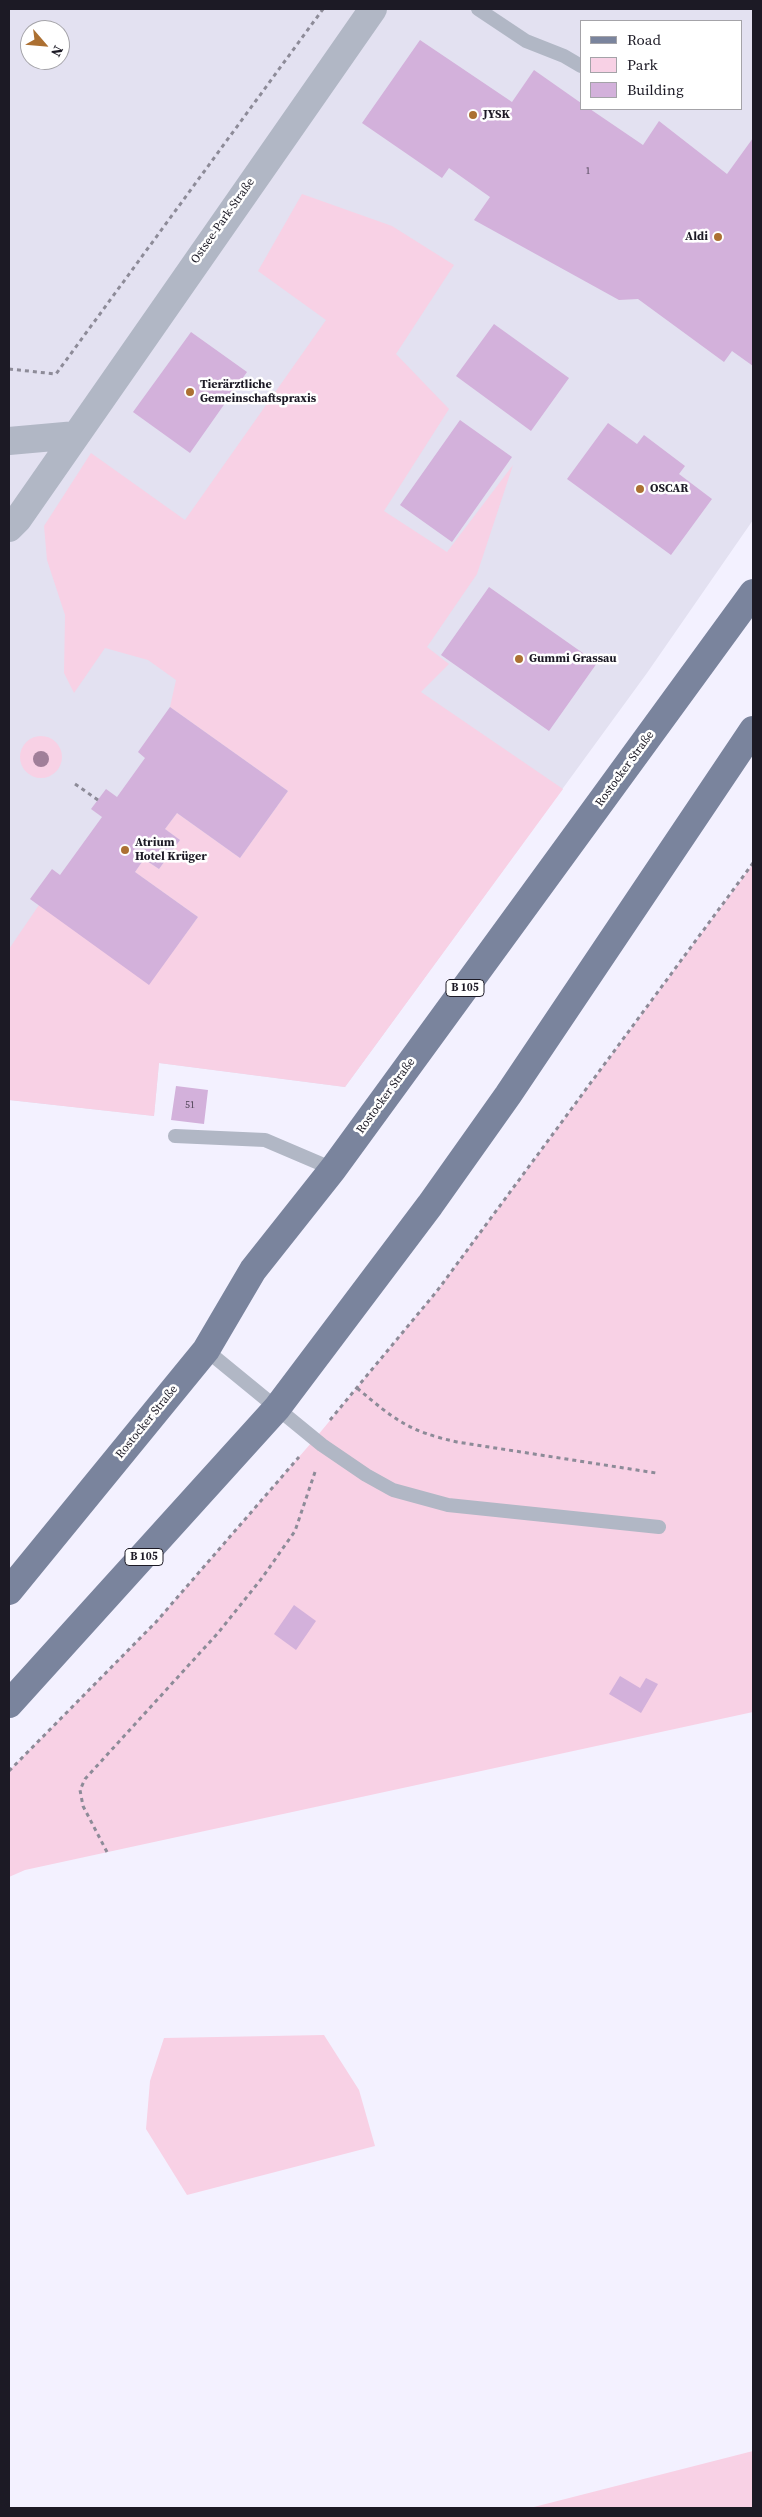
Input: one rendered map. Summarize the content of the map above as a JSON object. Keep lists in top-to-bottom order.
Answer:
{
  "streets": {
    "main road": ["Rostocker Straße", "B 105"],
    "street": ["Ostsee-Park-Straße"]
  },
  "places": [
    "JYSK",
    "Aldi",
    "Tierärztliche Gemeinschaftspraxis",
    "OSCAR",
    "Gummi Grassau",
    "Atrium Hotel Krüger"
  ],
  "house_numbers": ["1", "51"],
  "legend": ["Road", "Park", "Building"],
  "north": "bottom right"
}
